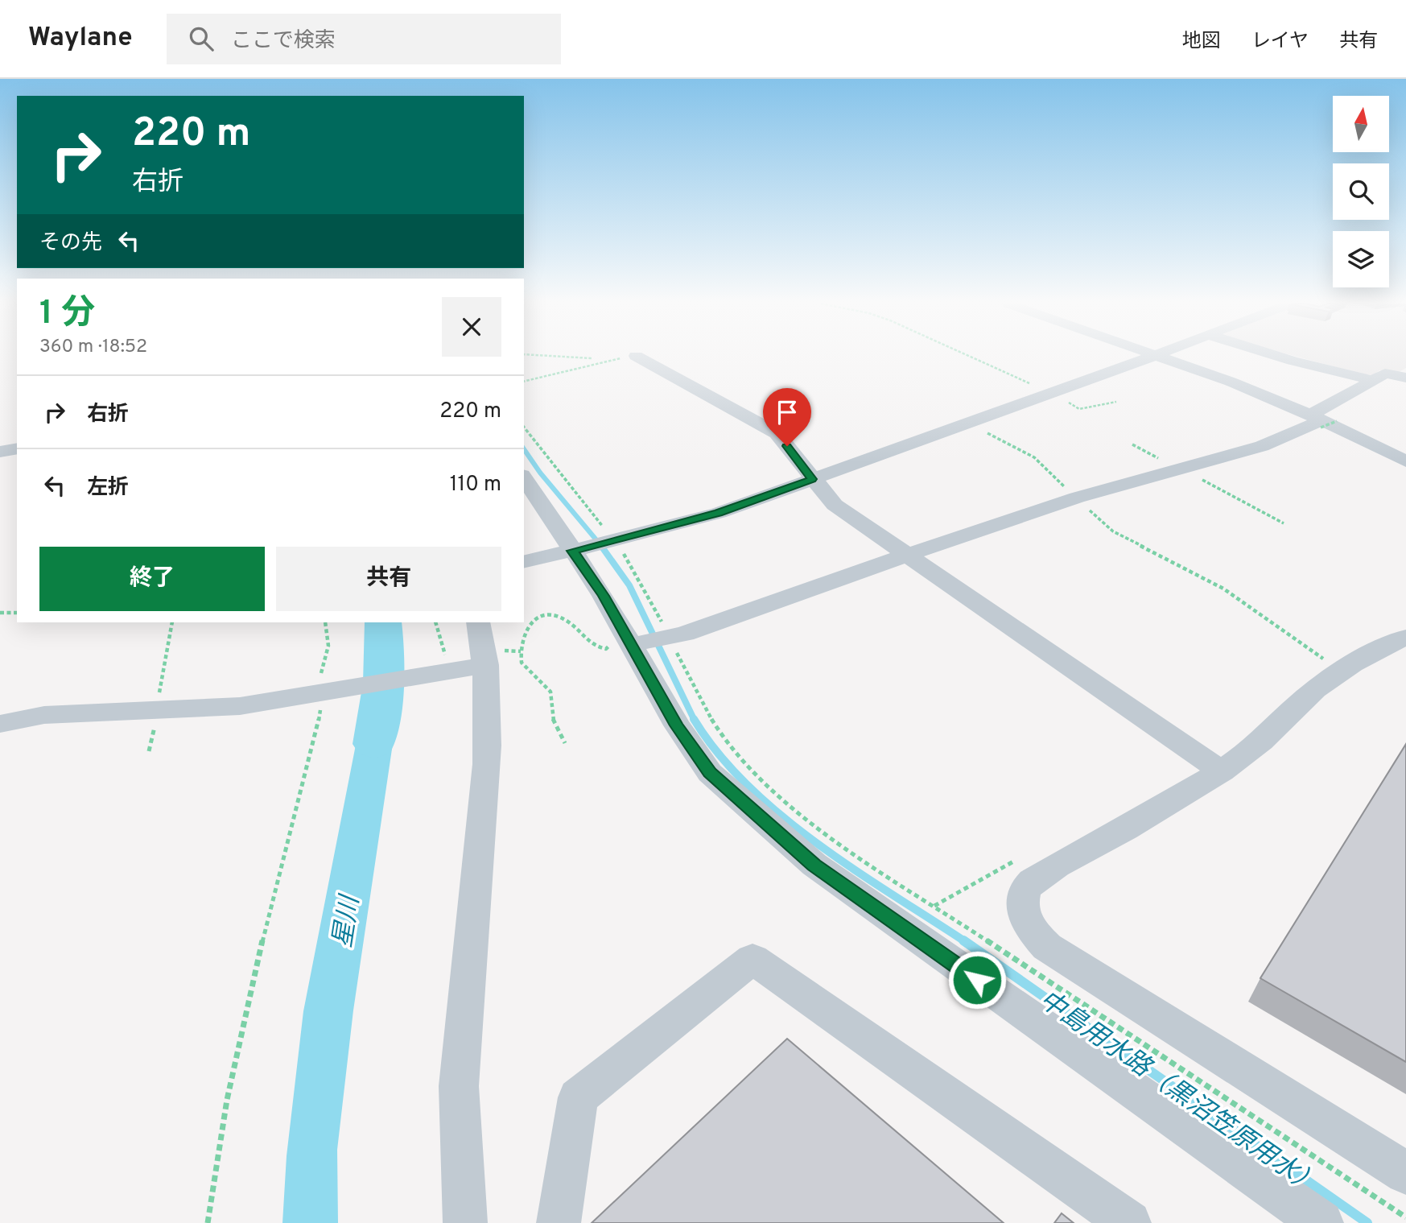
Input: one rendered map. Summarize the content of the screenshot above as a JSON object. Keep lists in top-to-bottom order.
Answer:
{
  "water": ["星川", "中島用水路（黒沼笠原用水）"],
  "north": "top",
  "page": {
    "header": "Waylane",
    "search": "ここで検索",
    "nav": ["地図", "レイヤ", "共有"],
    "turn": ["220 m", "右折"],
    "then": "その先",
    "heading": ["1 分", "360 m · 18:52"],
    "list": [
      {
        "name": "右折",
        "value": "220 m"
      },
      {
        "name": "左折",
        "value": "110 m"
      }
    ],
    "buttons": ["終了", "共有"]
  }
}
